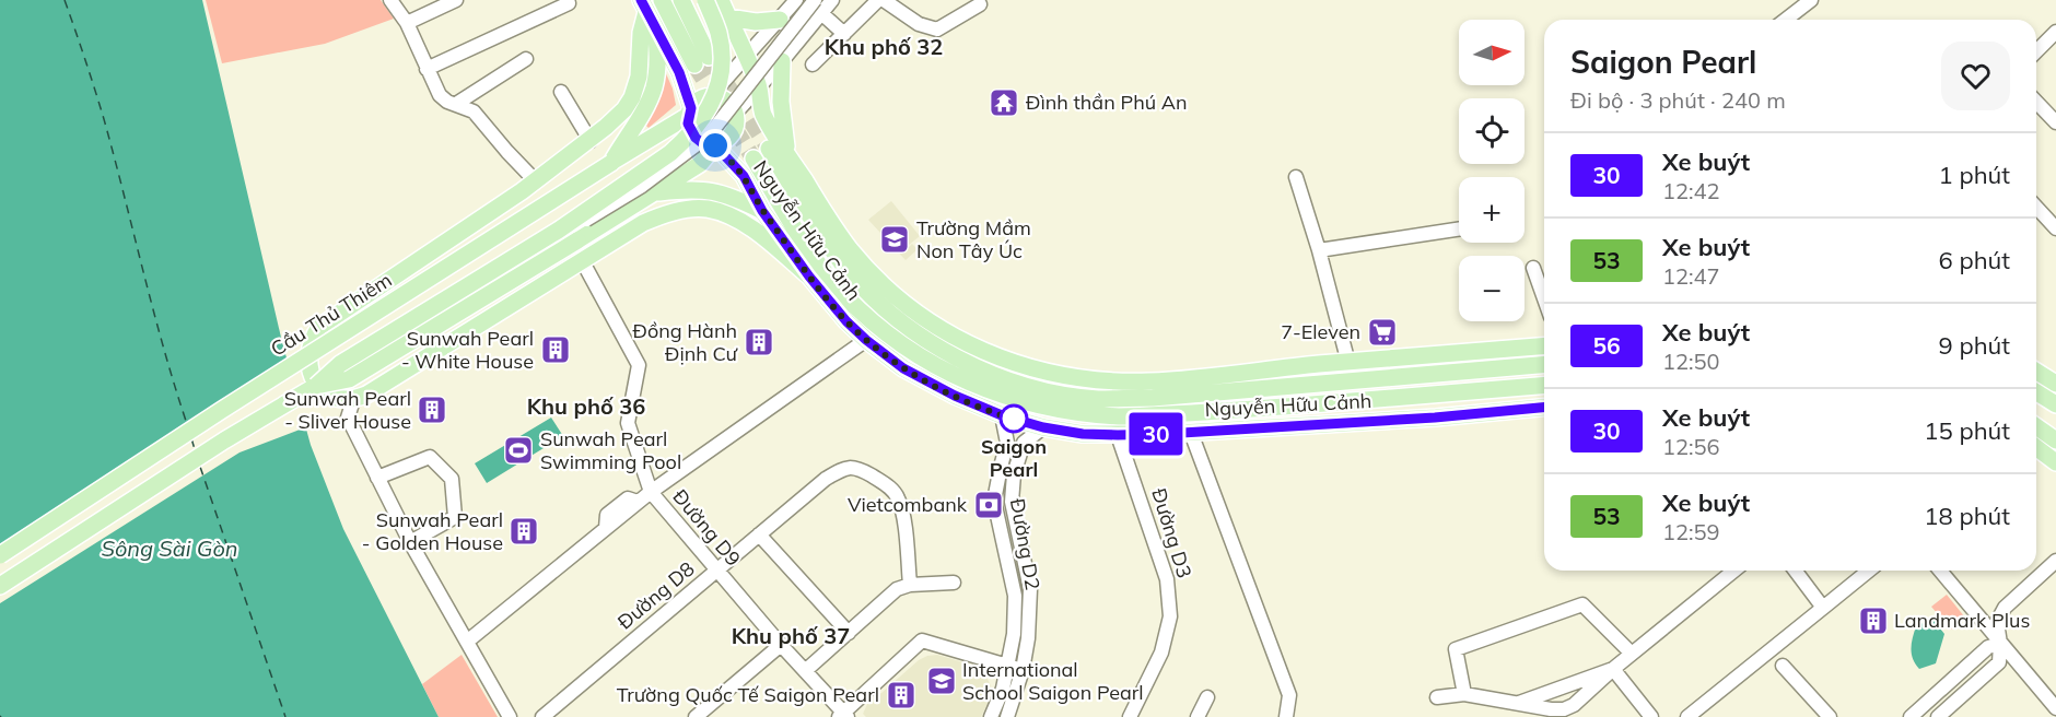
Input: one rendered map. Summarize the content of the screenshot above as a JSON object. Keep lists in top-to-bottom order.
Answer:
{
  "streets": {
    "main road": ["Nguyễn Hữu Cảnh", "Cầu Thủ Thiêm"],
    "street": [
      "Đường D9",
      "Đường D3",
      "Đường D2",
      "Đường D8"
    ]
  },
  "crossings": [
    ["Nguyễn Hữu Cảnh", "Cầu Thủ Thiêm"],
    ["Nguyễn Hữu Cảnh", "Đường D3"],
    ["Nguyễn Hữu Cảnh", "Đường D2"],
    ["Đường D9", "Đường D8"]
  ],
  "districts": ["Khu phố 32", "Khu phố 36", "Khu phố 37"],
  "water": ["Sông Sài Gòn"],
  "places": {
    "temple": ["Đình thần Phú An"],
    "school or university": ["Trường Mầm Non Tây Úc", "International School Saigon Pearl"],
    "supermarket": ["7-Eleven"],
    "building": [
      "Đồng Hành Định Cư",
      "Sunwah Pearl - White House",
      "Sunwah Pearl - Sliver House",
      "Sunwah Pearl - Golden House",
      "Landmark Plus",
      "Trường Quốc Tế Saigon Pearl"
    ],
    "other": ["Saigon Pearl"],
    "sports": ["Sunwah Pearl Swimming Pool"],
    "bank": ["Vietcombank"]
  },
  "lines": ["bus line 30"],
  "north": "right",
  "page": {
    "on_map": "30",
    "map_buttons": ["+", "−"],
    "heading": ["Saigon Pearl", "Đi bộ · 3 phút · 240 m"],
    "list": [
      {
        "mark": "30",
        "name": "Xe buýt",
        "note": "12:42",
        "value": "1 phút"
      },
      {
        "mark": "53",
        "name": "Xe buýt",
        "note": "12:47",
        "value": "6 phút"
      },
      {
        "mark": "56",
        "name": "Xe buýt",
        "note": "12:50",
        "value": "9 phút"
      },
      {
        "mark": "30",
        "name": "Xe buýt",
        "note": "12:56",
        "value": "15 phút"
      },
      {
        "mark": "53",
        "name": "Xe buýt",
        "note": "12:59",
        "value": "18 phút"
      }
    ]
  }
}
